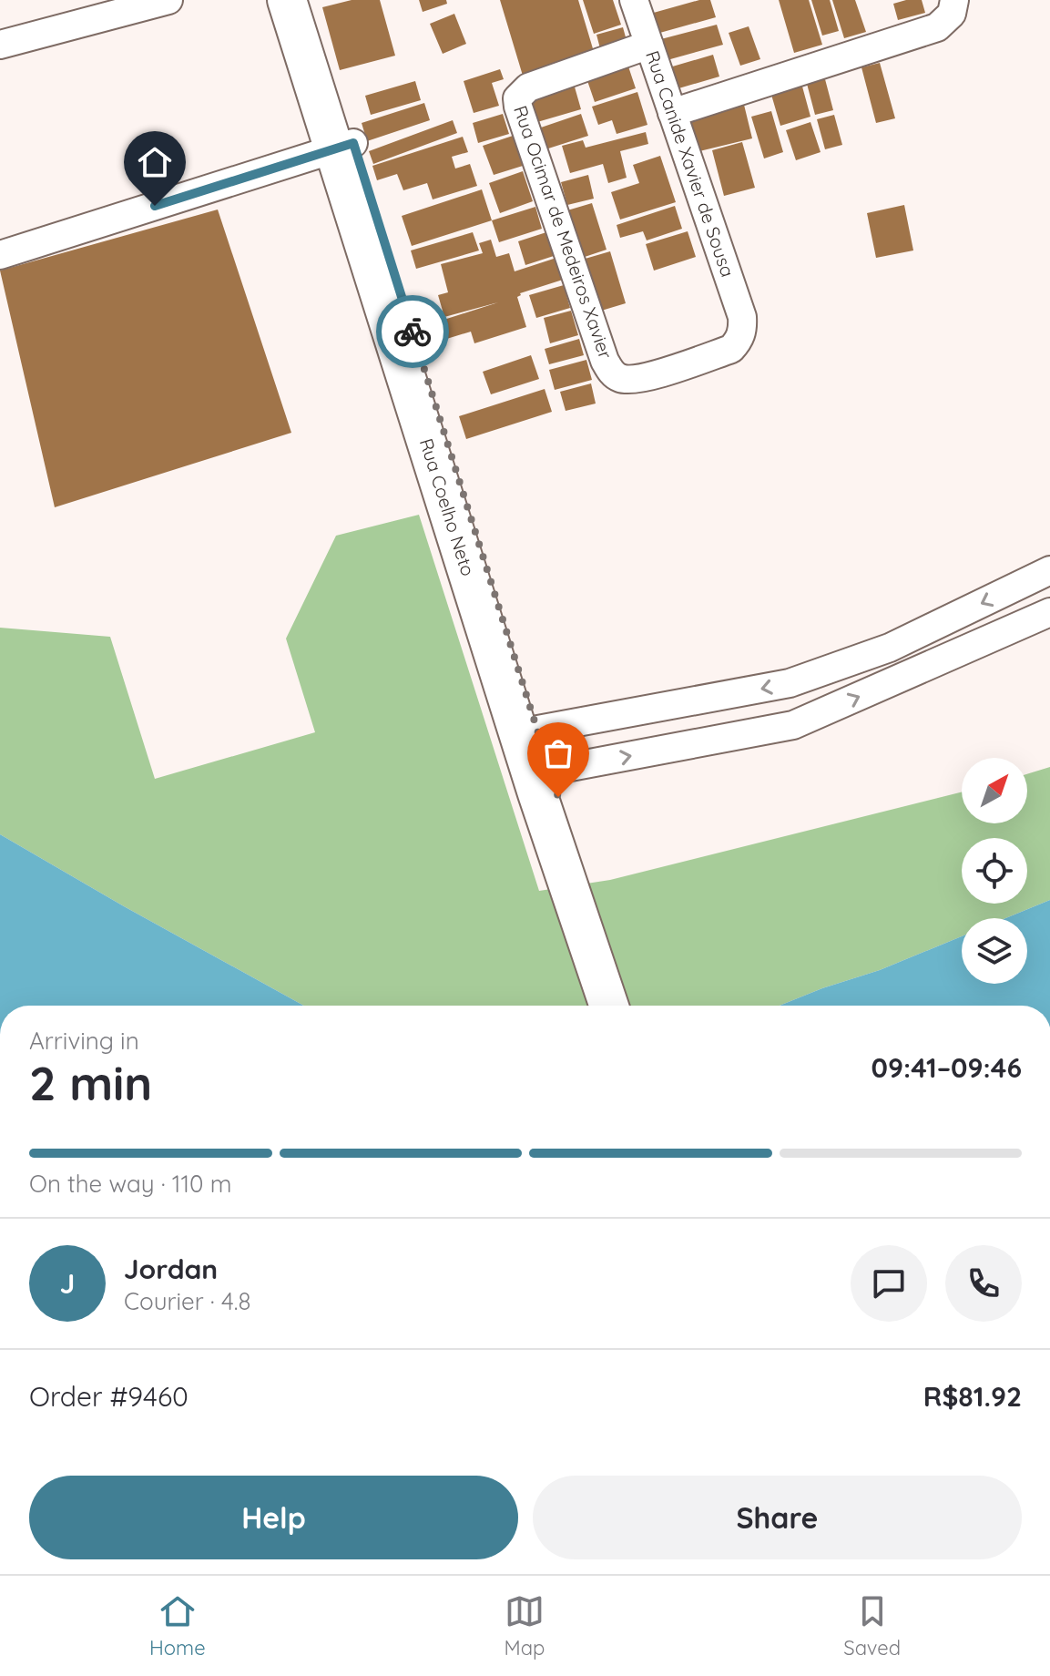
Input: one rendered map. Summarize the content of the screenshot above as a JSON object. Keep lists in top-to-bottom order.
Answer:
{
  "streets": {
    "main road": ["Rua Coelho Neto"],
    "street": ["Rua Canide Xavier de Sousa", "Rua Ocimar de Medeiros Xavier"]
  },
  "crossings": [
    ["Rua Canide Xavier de Sousa", "Rua Ocimar de Medeiros Xavier"]
  ],
  "north": "top right",
  "page": {
    "heading": ["2 min", "Arriving in", "09:41–09:46"],
    "panel": [
      "Jordan",
      "Courier · 4.8",
      "Order #9460",
      "R$81.92"
    ],
    "bar": "On the way · 110 m",
    "round": "J",
    "buttons": ["Help", "Share"],
    "tabs": ["Home", "Map", "Saved"]
  }
}
